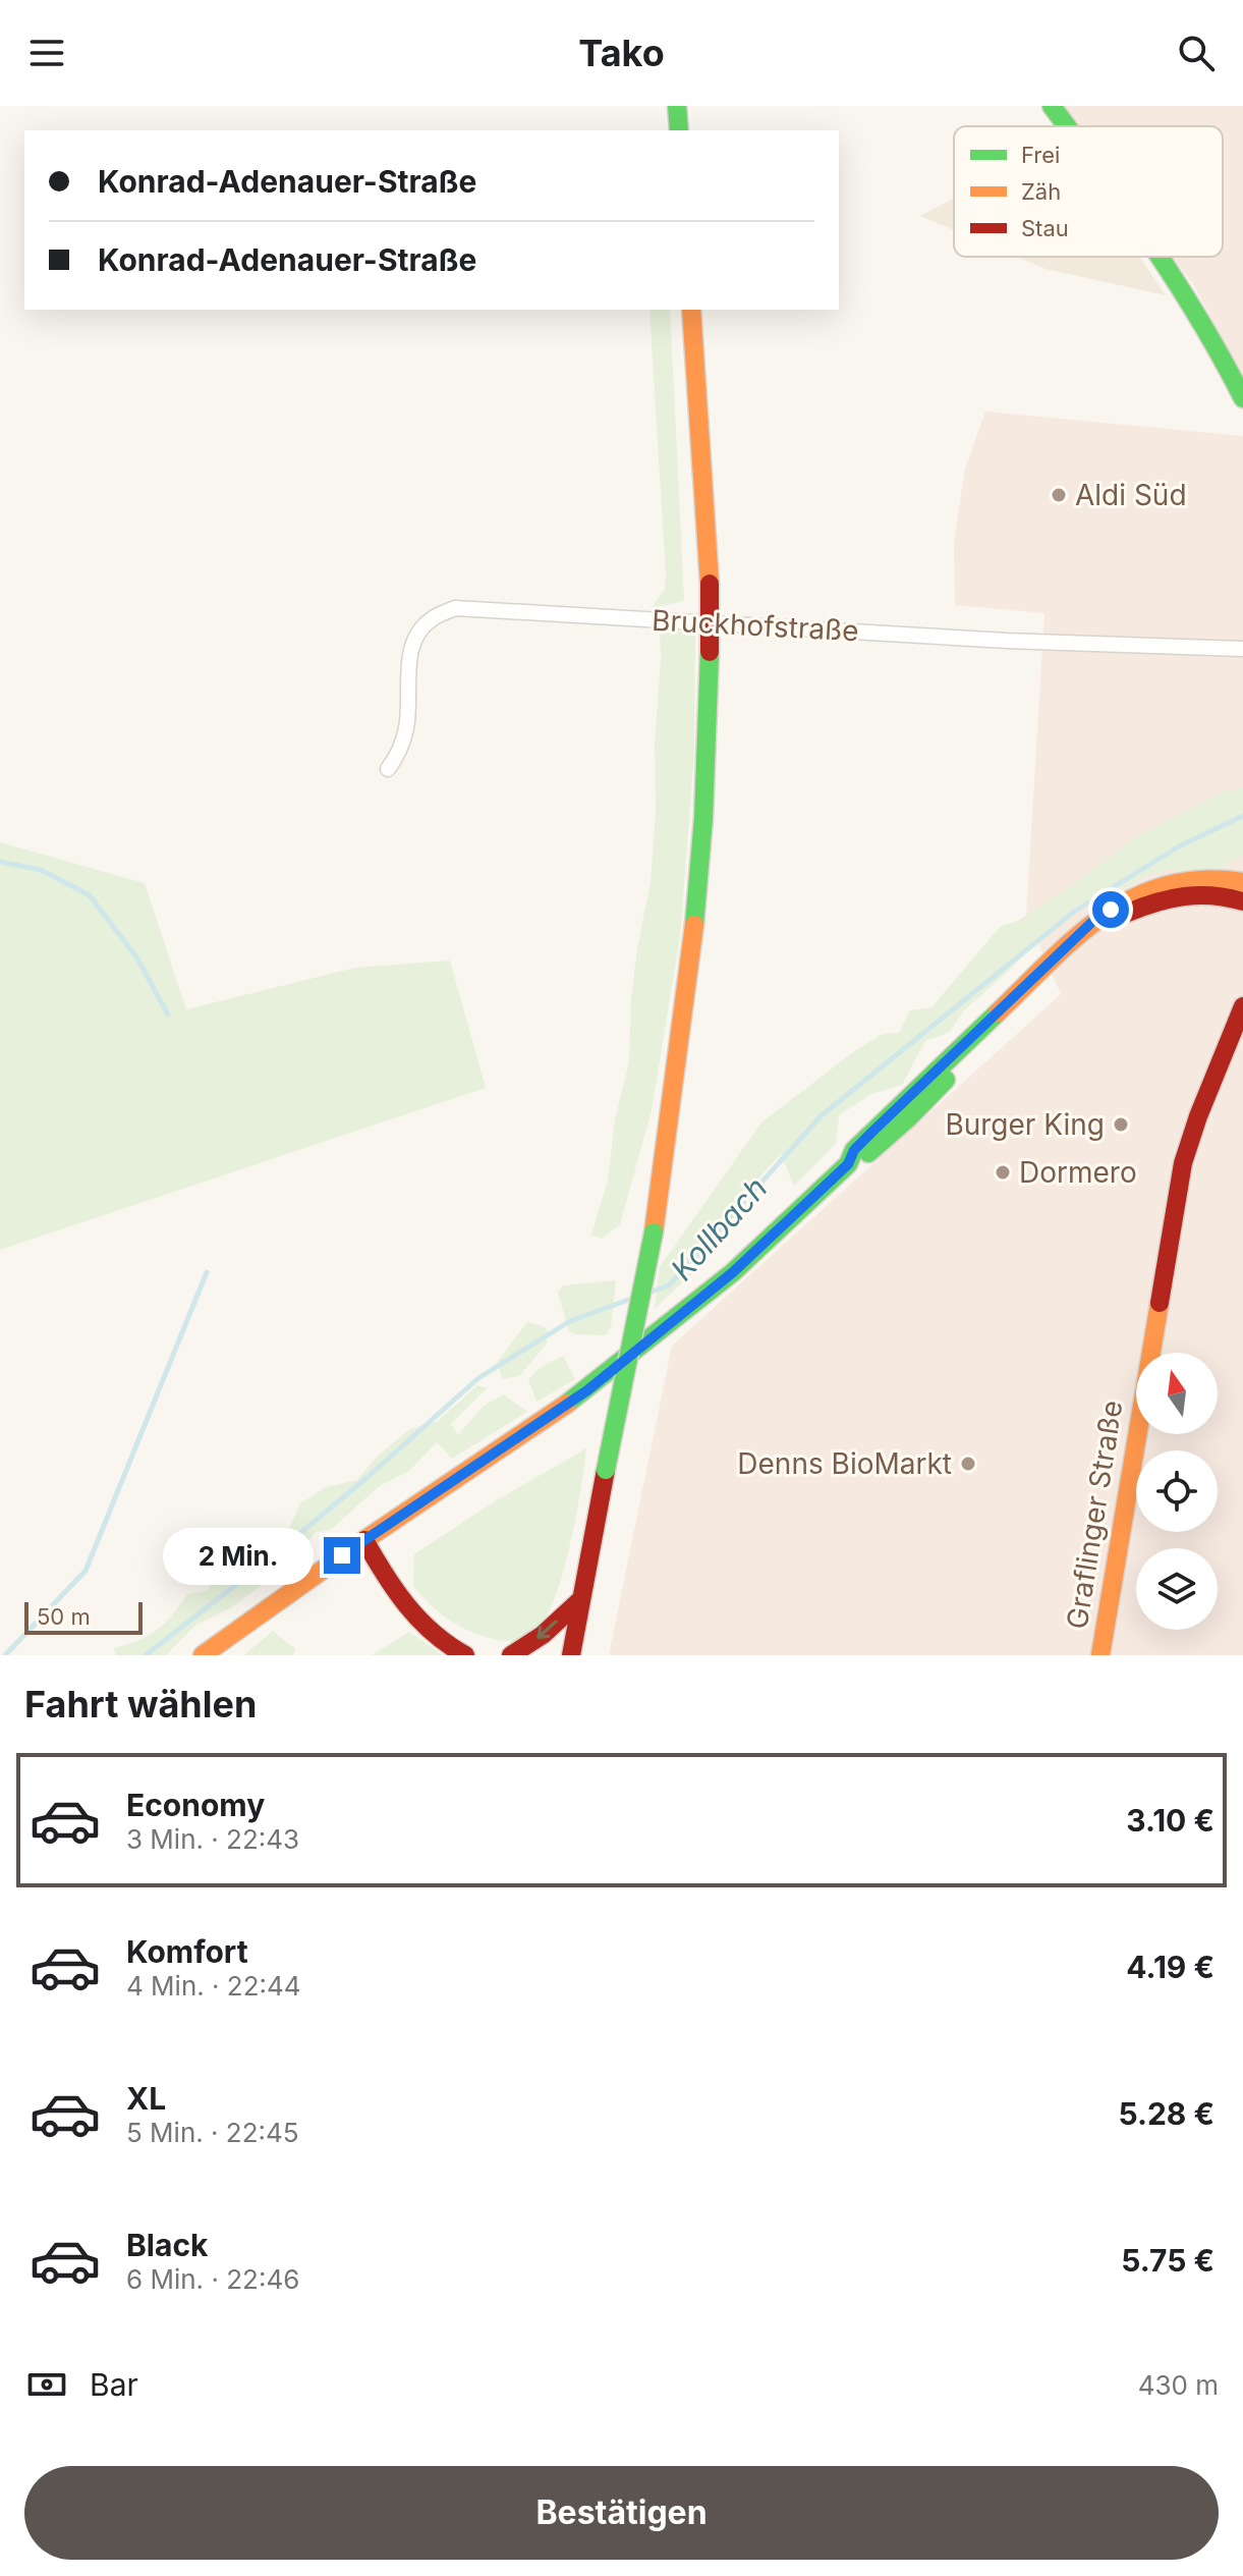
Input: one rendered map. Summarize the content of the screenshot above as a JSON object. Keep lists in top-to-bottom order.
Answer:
{
  "streets": {
    "street": ["Bruckhofstraße", "Graflinger Straße"]
  },
  "water": ["Kollbach"],
  "places": [
    "Aldi Süd",
    "Burger King",
    "Dormero",
    "Denns BioMarkt"
  ],
  "legend": ["Frei", "Zäh", "Stau"],
  "scale_bar": "50 m",
  "north": "top",
  "page": {
    "header": "Tako",
    "banner": ["Konrad-Adenauer-Straße", "Konrad-Adenauer-Straße"],
    "bubble": "2 Min.",
    "scale": "50 m",
    "heading": "Fahrt wählen",
    "list": [
      {
        "name": "Economy",
        "note": "3 Min. · 22:43",
        "value": "3.10 €"
      },
      {
        "name": "Komfort",
        "note": "4 Min. · 22:44",
        "value": "4.19 €"
      },
      {
        "name": "XL",
        "note": "5 Min. · 22:45",
        "value": "5.28 €"
      },
      {
        "name": "Black",
        "note": "6 Min. · 22:46",
        "value": "5.75 €"
      }
    ],
    "pay": ["Bar", "430 m"],
    "buttons": "Bestätigen"
  }
}
